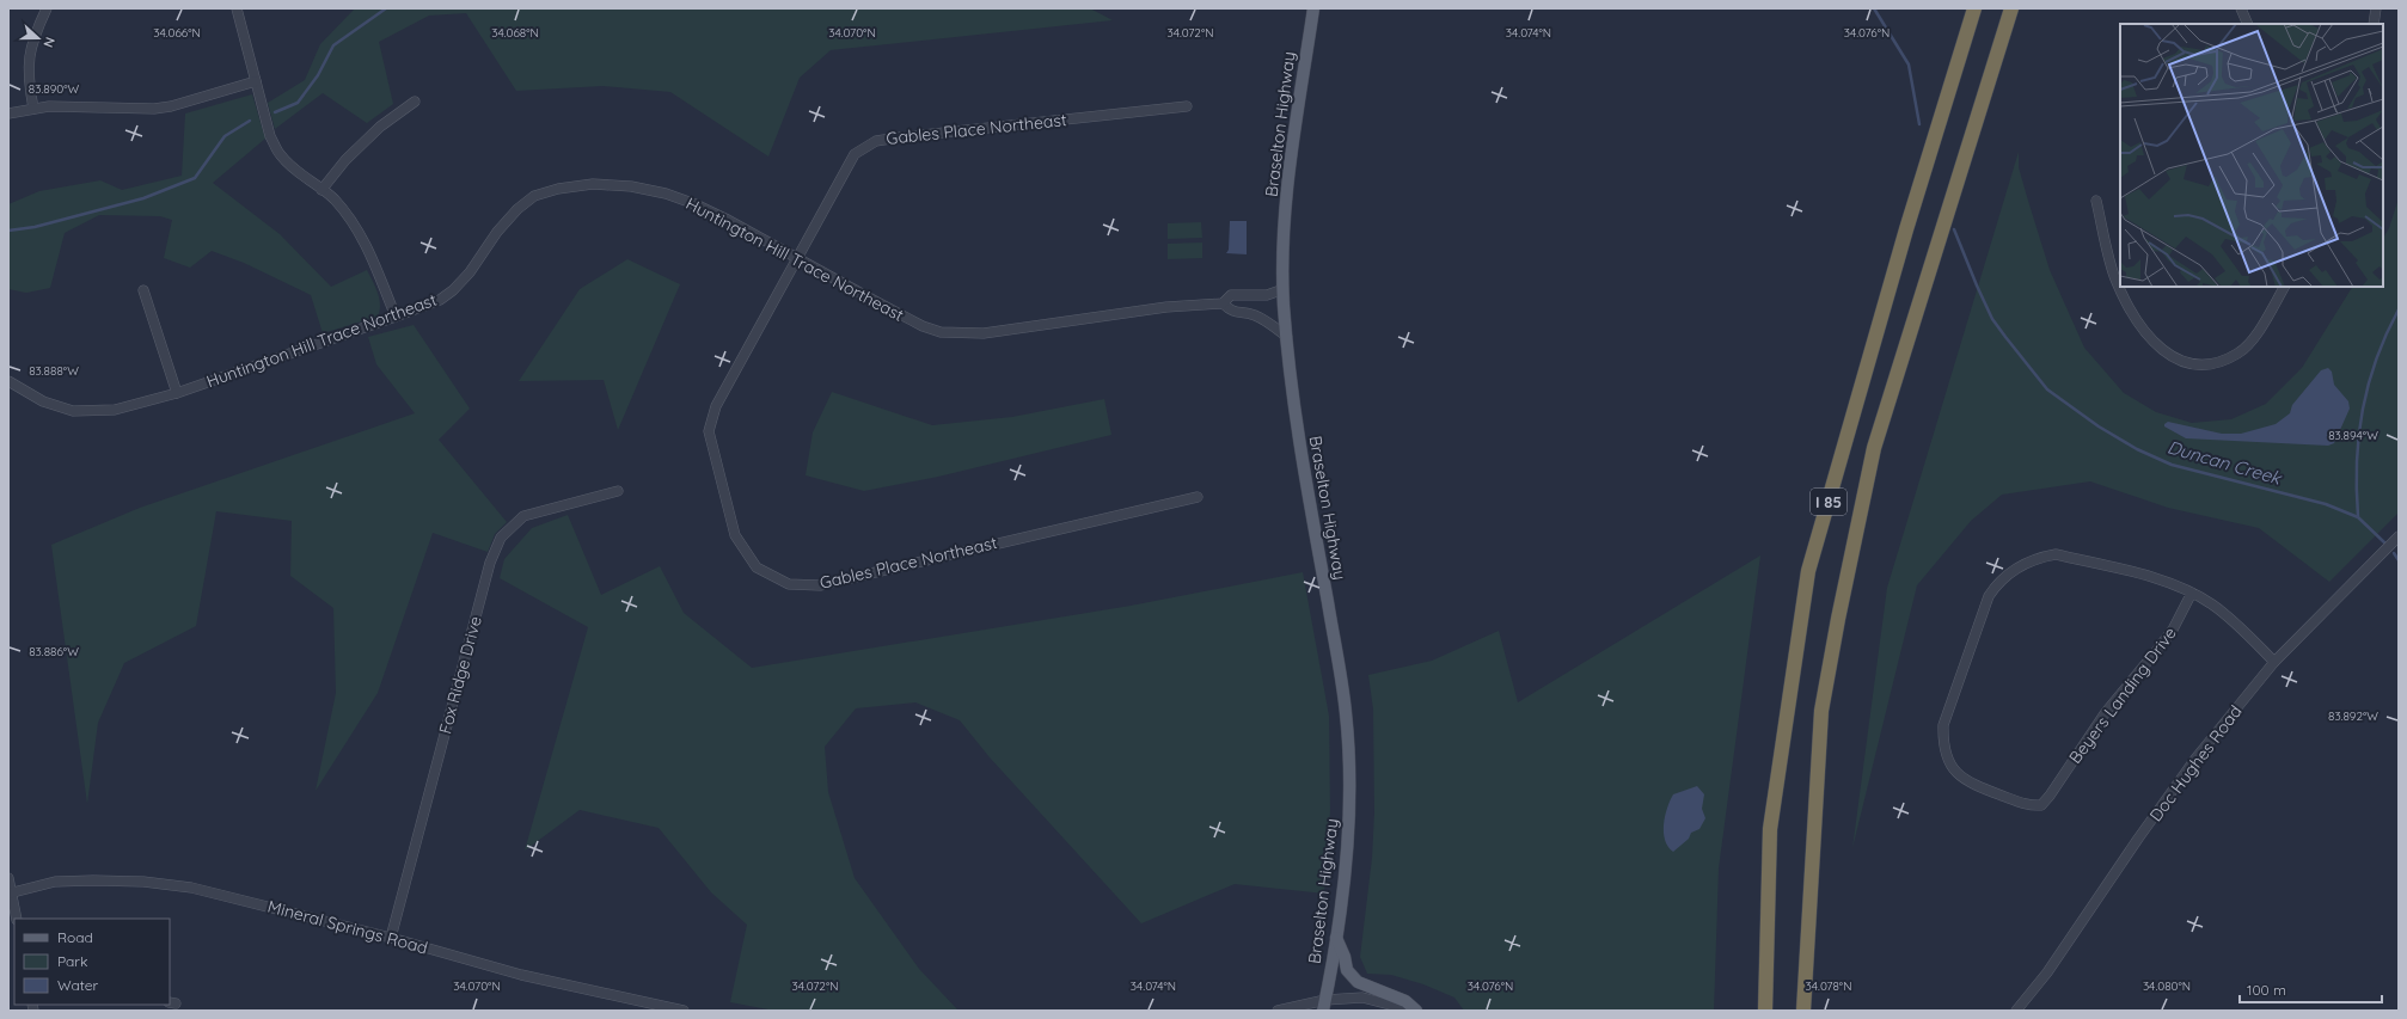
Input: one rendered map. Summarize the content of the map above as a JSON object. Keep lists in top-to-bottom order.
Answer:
{
  "streets": {
    "highway": ["I 85"],
    "main road": ["Braselton Highway"],
    "street": [
      "Gables Place Northeast",
      "Huntington Hill Trace Northeast",
      "Fox Ridge Drive",
      "Beyers Landing Drive",
      "Doc Hughes Road",
      "Mineral Springs Road"
    ]
  },
  "crossings": [
    ["Braselton Highway", "Huntington Hill Trace Northeast"],
    ["Gables Place Northeast", "Huntington Hill Trace Northeast"],
    ["Fox Ridge Drive", "Mineral Springs Road"],
    ["Beyers Landing Drive", "Doc Hughes Road"]
  ],
  "water": ["Duncan Creek"],
  "legend": ["Road", "Park", "Water"],
  "scale_bar": "100 m",
  "north": "right",
  "coordinates": [
    "34.066°N",
    "34.068°N",
    "34.070°N",
    "34.072°N",
    "34.074°N",
    "34.076°N",
    "83.890°W",
    "83.888°W",
    "83.894°W",
    "83.886°W",
    "83.892°W",
    "34.078°N",
    "34.080°N"
  ]
}
